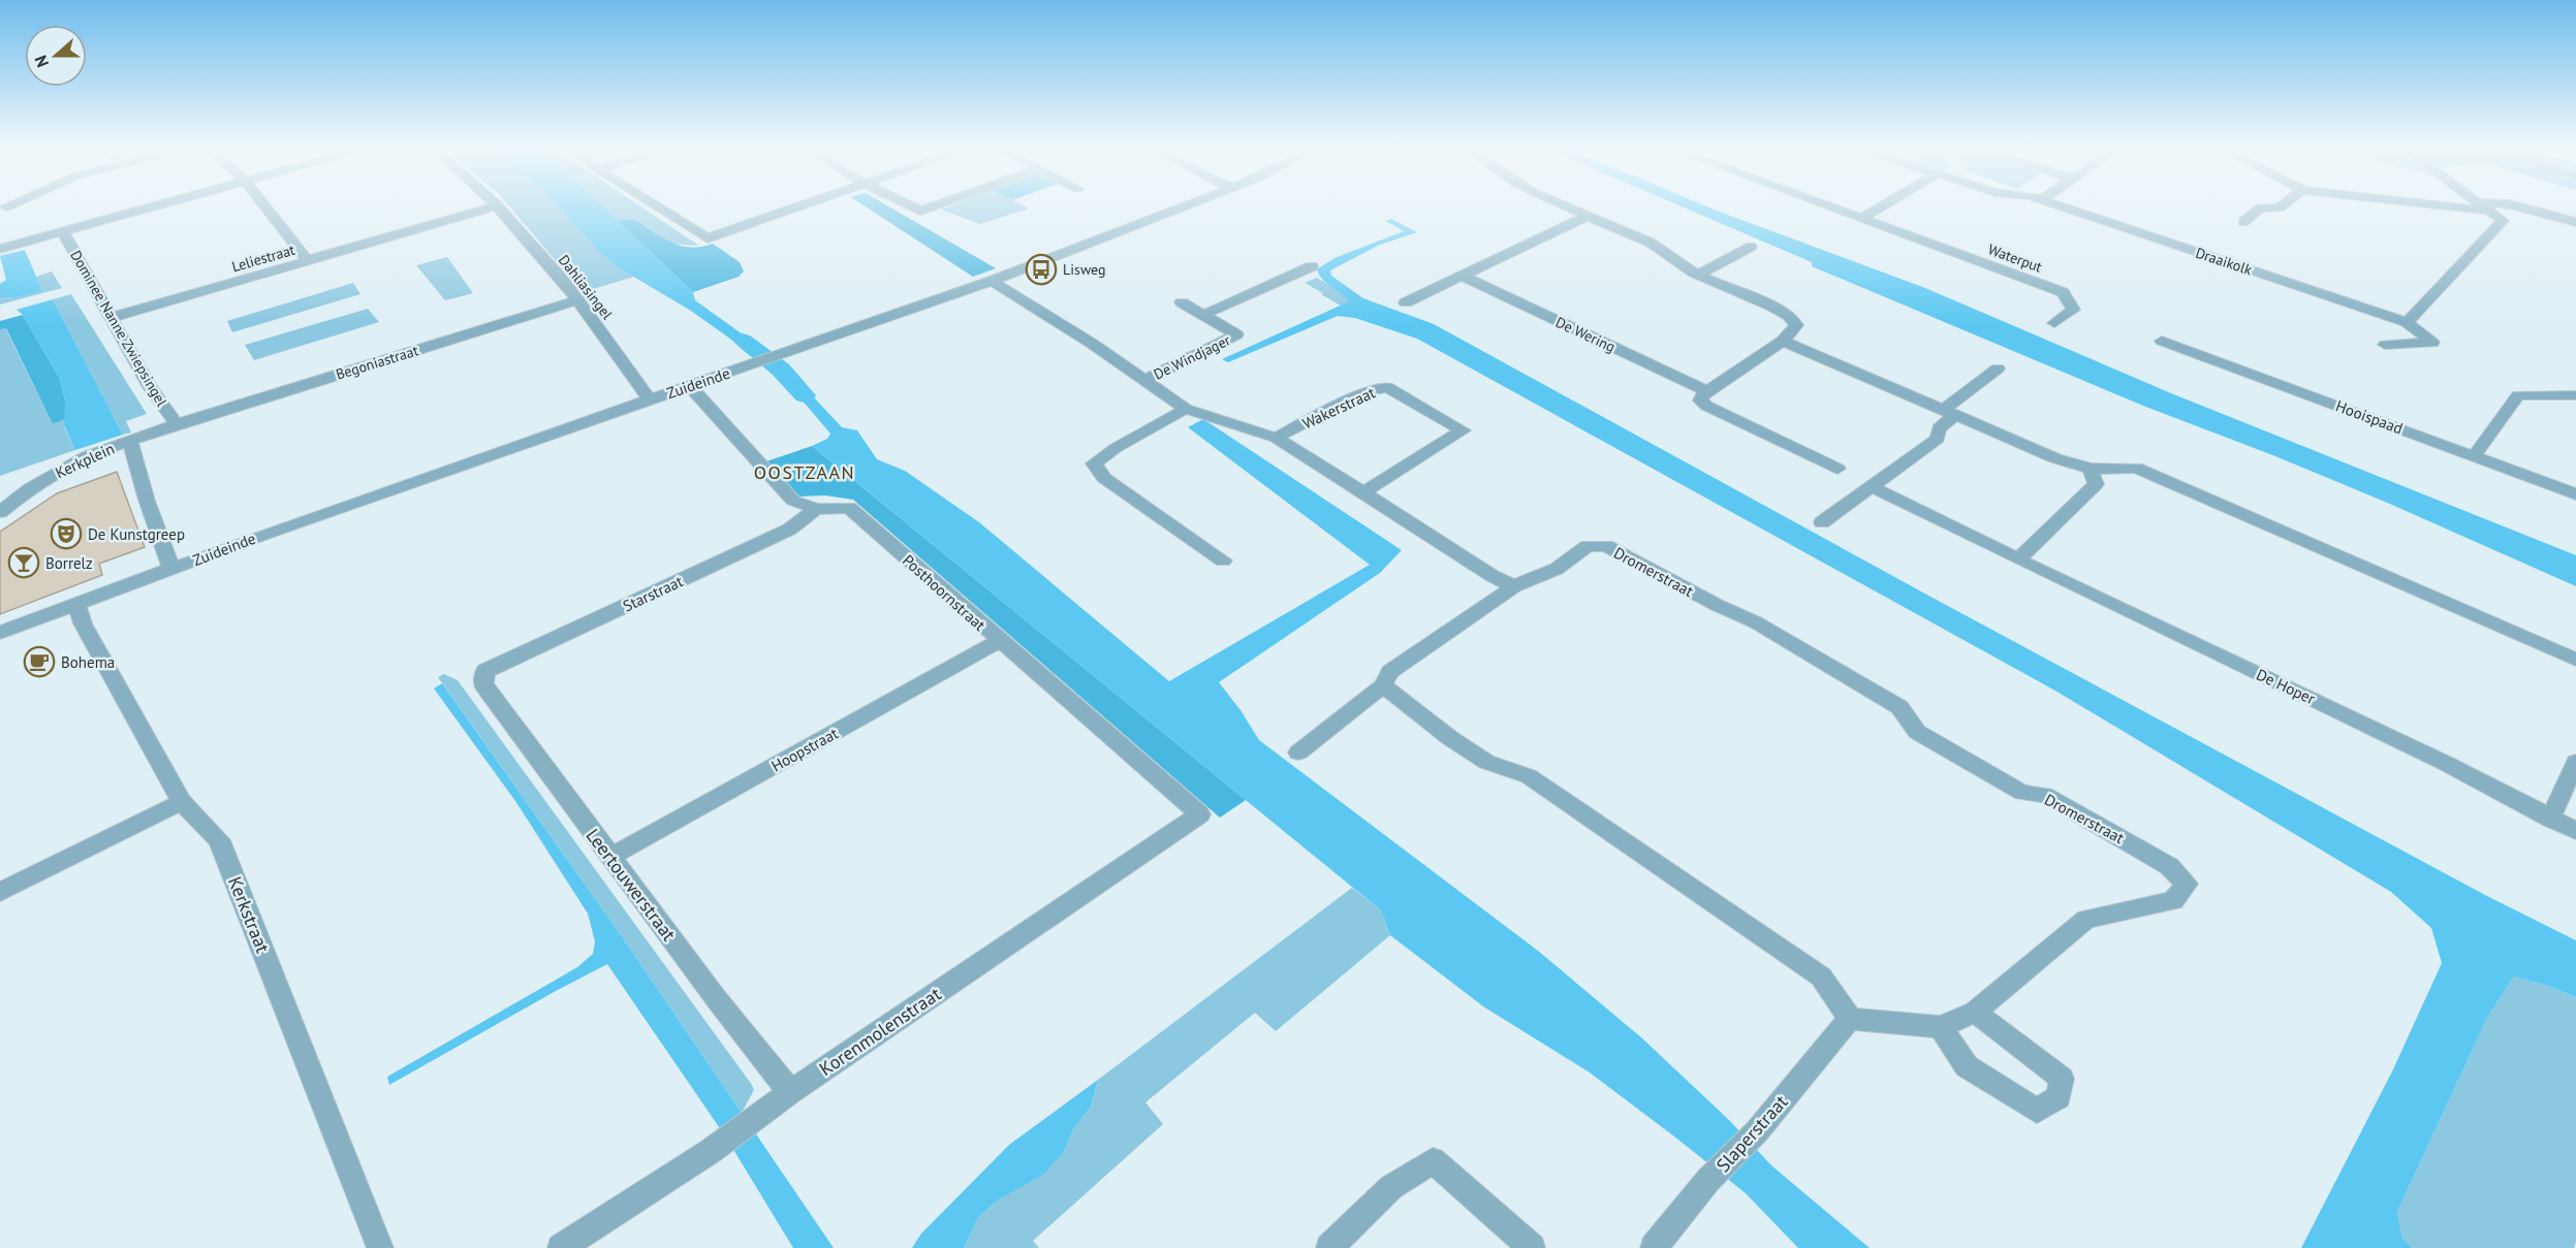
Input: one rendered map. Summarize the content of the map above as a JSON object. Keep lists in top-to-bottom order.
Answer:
{
  "streets": {
    "street": [
      "Leliestraat",
      "Waterput",
      "Draaikolk",
      "Dahliasingel",
      "Dominee Nanne Zwiepsingel",
      "De Wering",
      "De Windjager",
      "Begoniastraat",
      "Zuideinde",
      "Wakerstraat",
      "Hooispaad",
      "Kerkplein",
      "Dromerstraat",
      "Posthoornstraat",
      "Starstraat",
      "De Hoper",
      "Hoopstraat",
      "Leertouwerstraat",
      "Kerkstraat",
      "Korenmolenstraat",
      "Slaperstraat"
    ]
  },
  "crossings": [
    ["Leliestraat", "Dominee Nanne Zwiepsingel"],
    ["Dahliasingel", "Begoniastraat"],
    ["Dahliasingel", "Zuideinde"],
    ["Dominee Nanne Zwiepsingel", "Begoniastraat"],
    ["Dominee Nanne Zwiepsingel", "Kerkplein"],
    ["De Windjager", "Wakerstraat"],
    ["Begoniastraat", "Kerkplein"],
    ["Zuideinde", "Wakerstraat"],
    ["Zuideinde", "Posthoornstraat"],
    ["Zuideinde", "Kerkstraat"],
    ["Wakerstraat", "Dromerstraat"],
    ["Dromerstraat", "Slaperstraat"],
    ["Posthoornstraat", "Starstraat"],
    ["Posthoornstraat", "Hoopstraat"],
    ["Posthoornstraat", "Korenmolenstraat"],
    ["Starstraat", "Leertouwerstraat"],
    ["Hoopstraat", "Leertouwerstraat"],
    ["Leertouwerstraat", "Korenmolenstraat"]
  ],
  "districts": ["OOSTZAAN"],
  "places": {
    "bus stop": ["Lisweg"],
    "theatre": ["De Kunstgreep"],
    "bar": ["Borrelz"],
    "cafe": ["Bohema"]
  },
  "north": "left"
}
